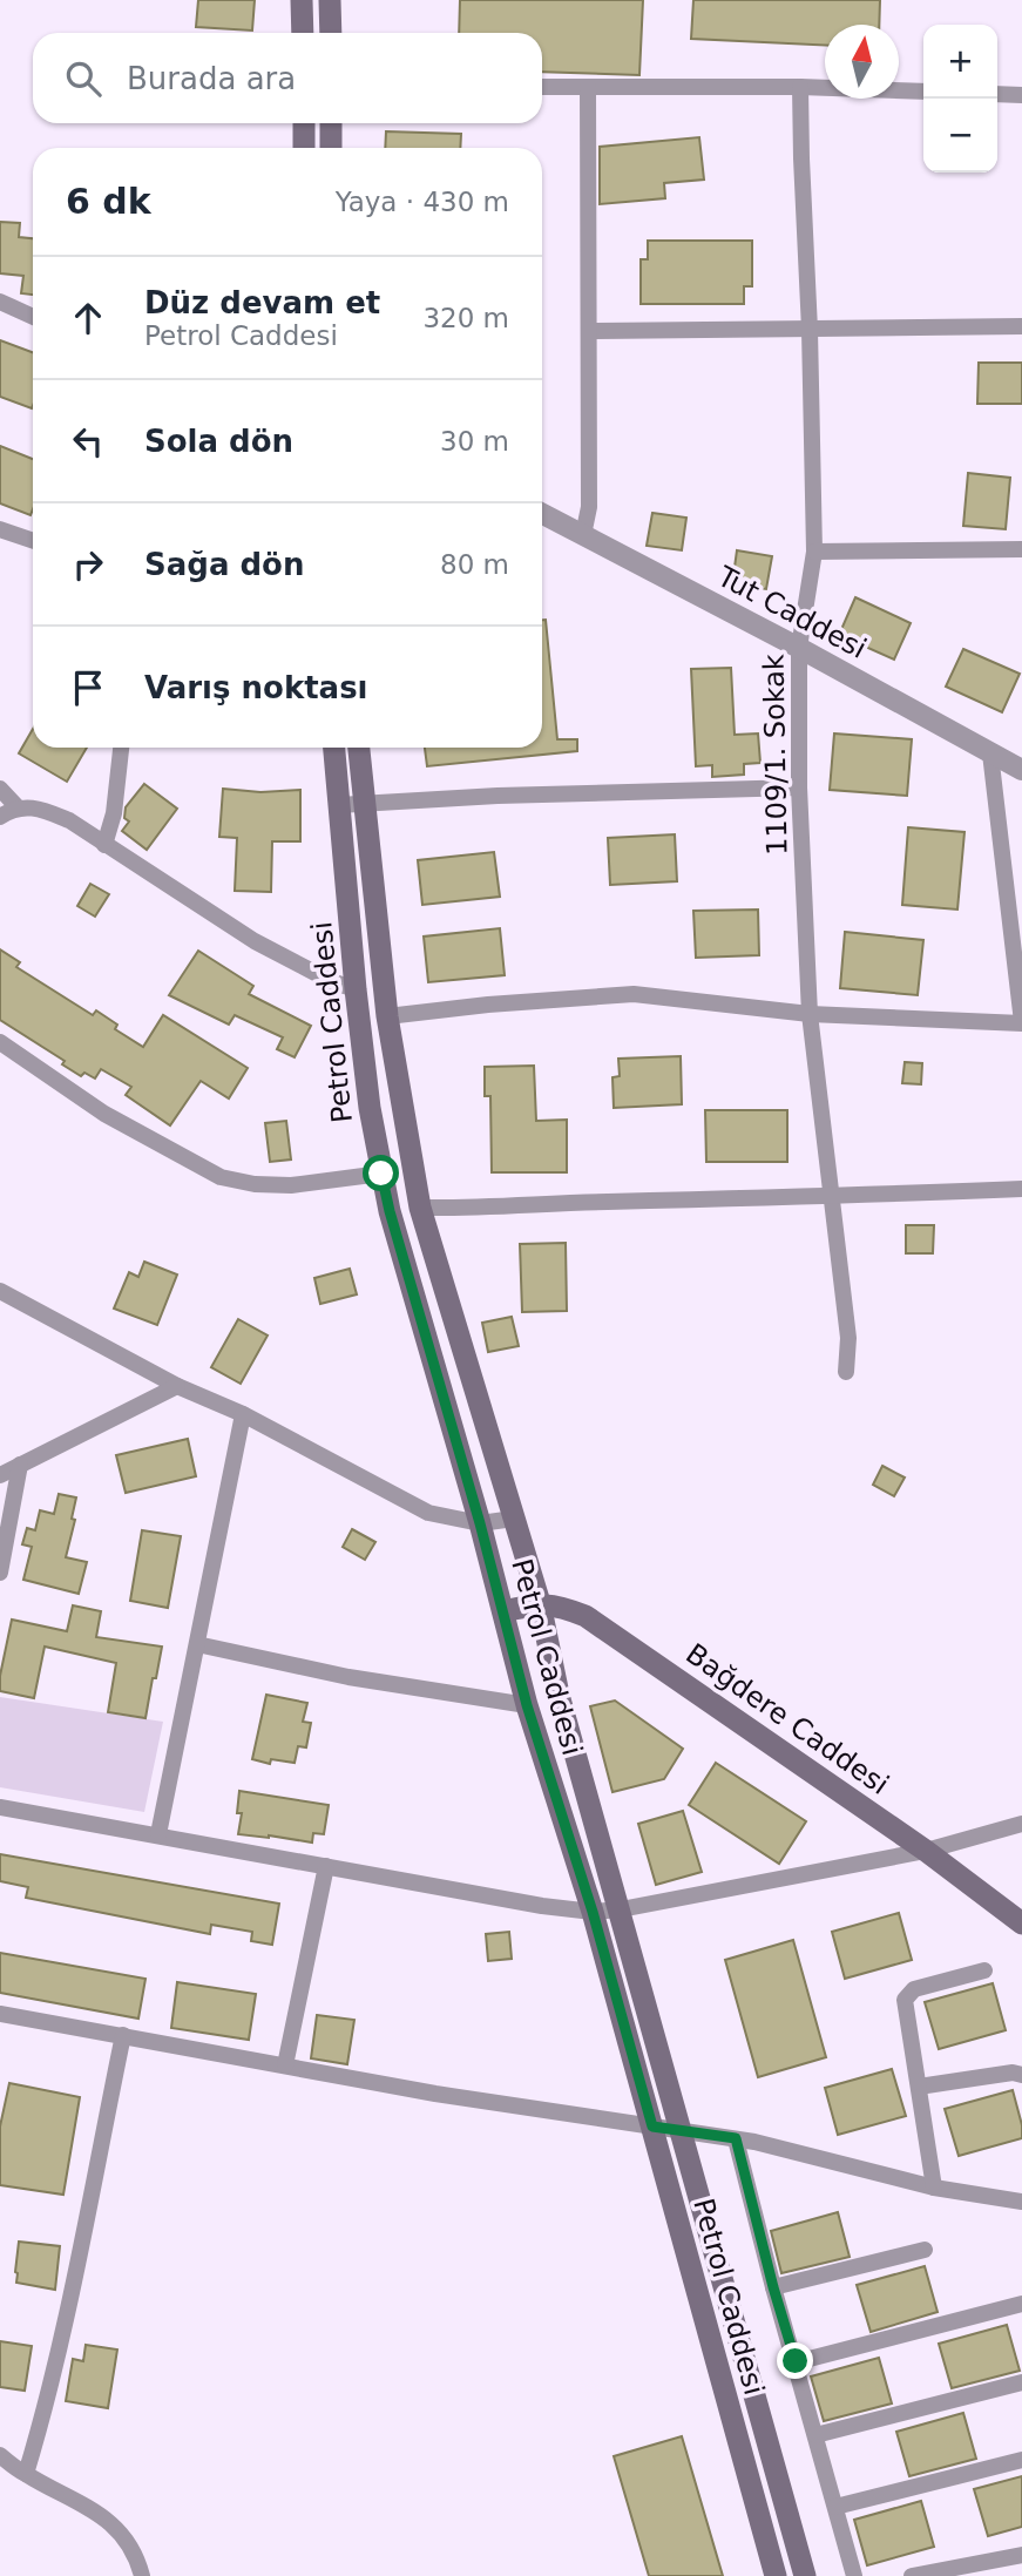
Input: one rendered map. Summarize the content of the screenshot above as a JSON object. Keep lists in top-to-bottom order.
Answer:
{
  "streets": {
    "main road": ["Petrol Caddesi", "Bağdere Caddesi"],
    "street": ["Tut Caddesi", "1109/1. Sokak"]
  },
  "crossings": [
    ["Tut Caddesi", "1109/1. Sokak"],
    ["Petrol Caddesi", "Bağdere Caddesi"]
  ],
  "north": "top",
  "page": {
    "map_buttons": ["+", "−"],
    "search": "Burada ara",
    "heading": ["6 dk", "Yaya · 430 m"],
    "list": [
      ["Düz devam et", "Petrol Caddesi", "320 m"],
      ["Sola dön", "30 m"],
      ["Sağa dön", "80 m"],
      "Varış noktası"
    ]
  }
}
